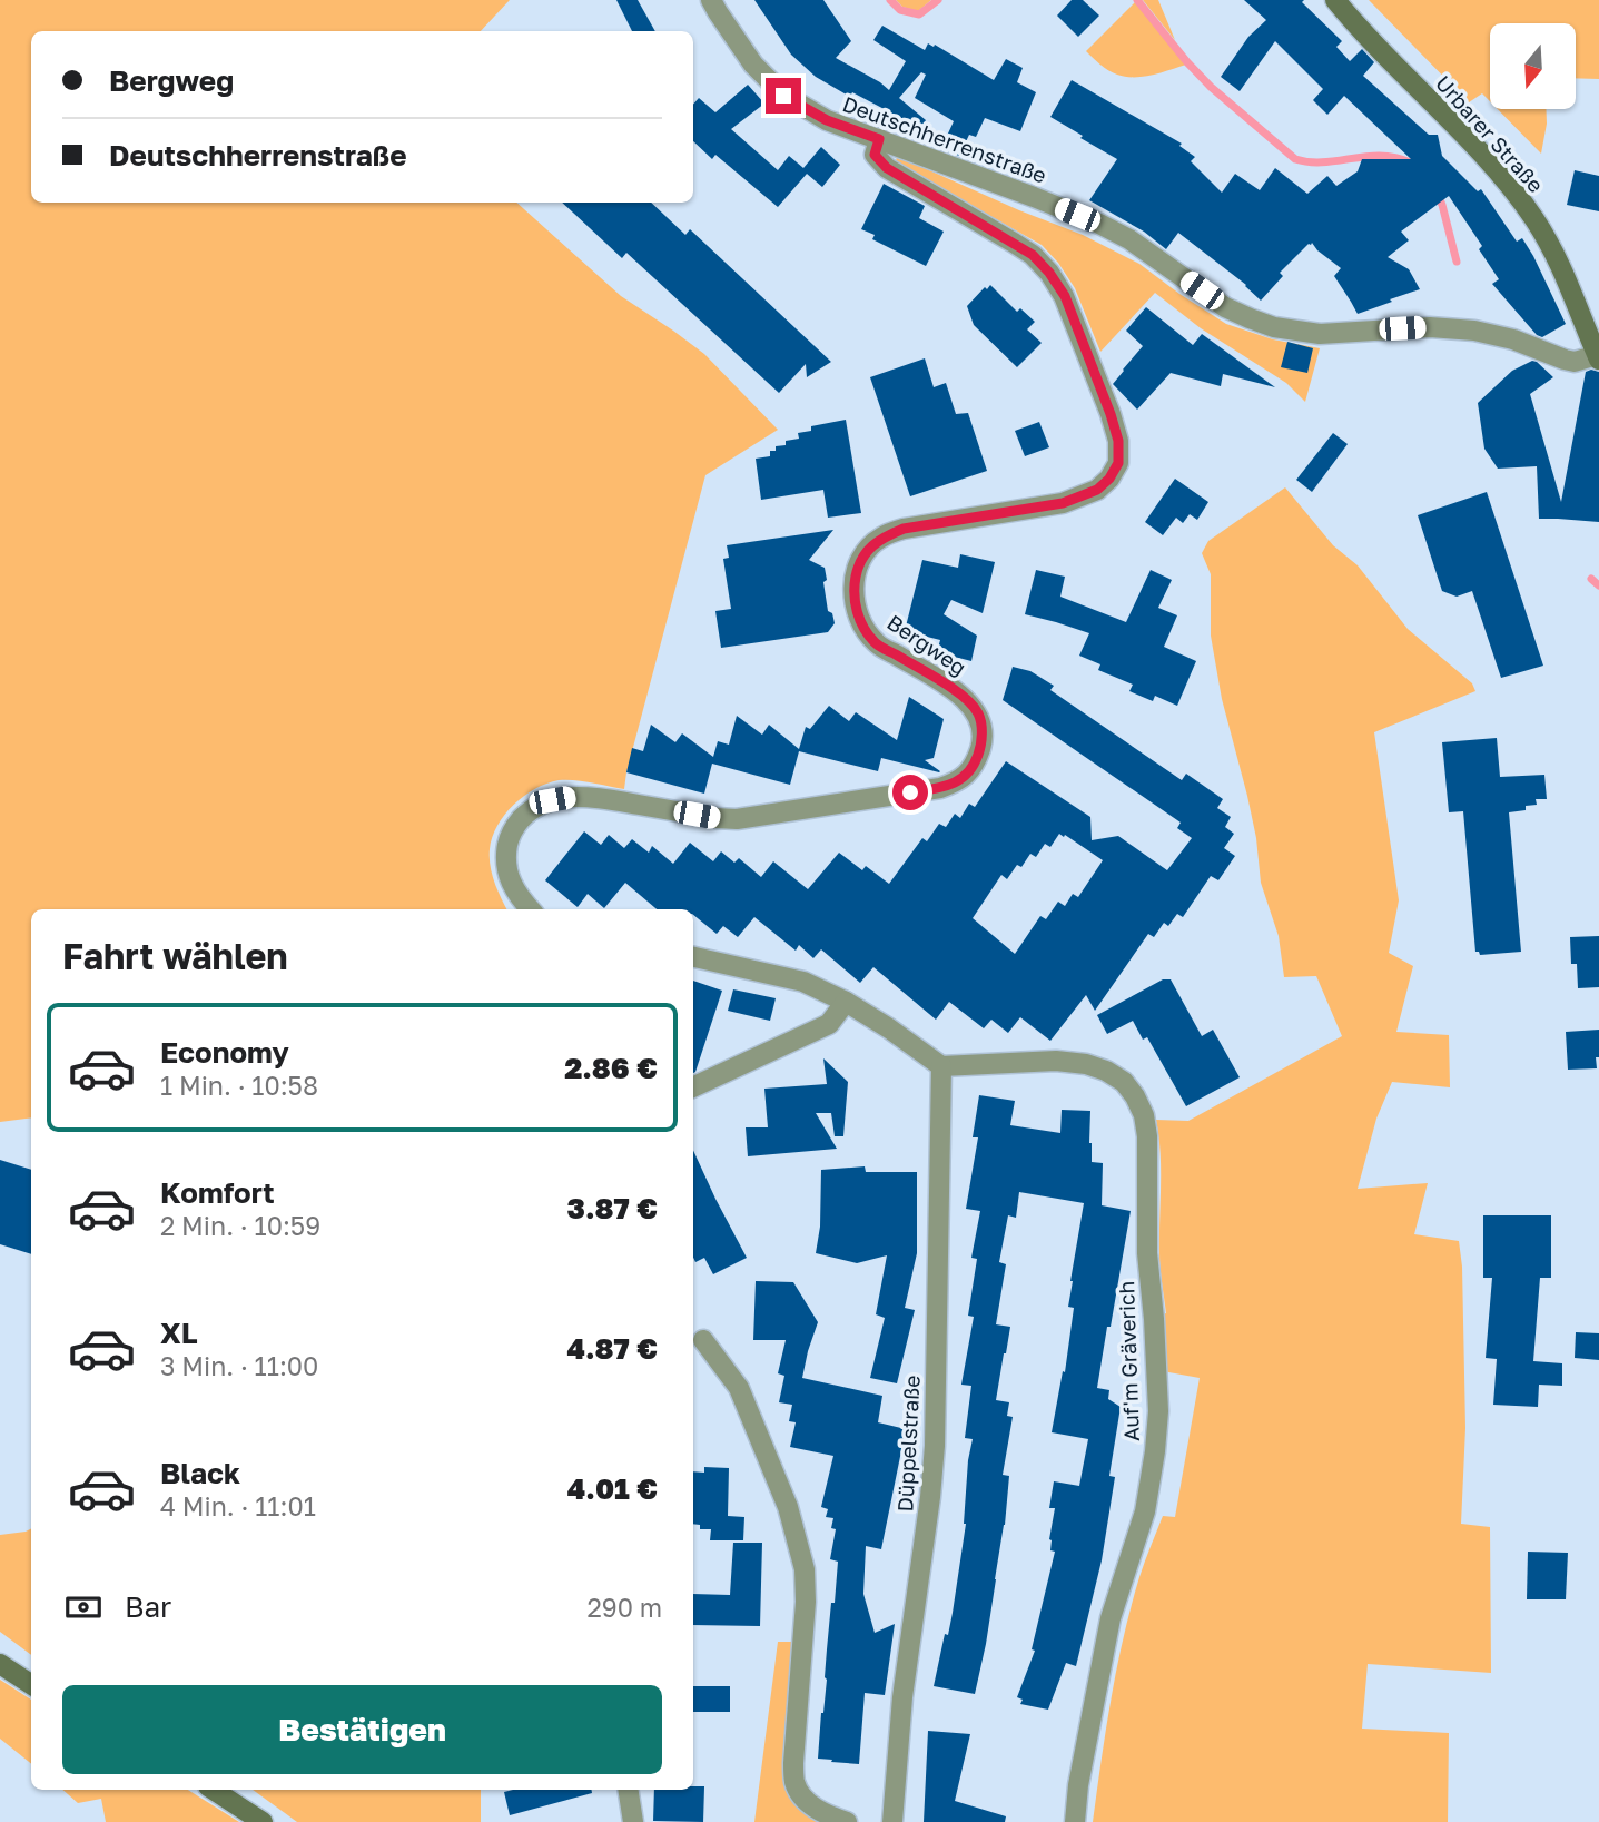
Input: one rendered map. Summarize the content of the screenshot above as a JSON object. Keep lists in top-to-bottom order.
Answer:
{
  "streets": {
    "street": [
      "Urbarer Straße",
      "Deutschherrenstraße",
      "Bergweg",
      "Auf'm Gräverich",
      "Düppelstraße"
    ]
  },
  "crossings": [
    ["Urbarer Straße", "Deutschherrenstraße"],
    ["Deutschherrenstraße", "Bergweg"],
    ["Auf'm Gräverich", "Düppelstraße"]
  ],
  "north": "bottom",
  "page": {
    "banner": ["Bergweg", "Deutschherrenstraße"],
    "heading": "Fahrt wählen",
    "list": [
      {
        "name": "Economy",
        "note": "1 Min. · 10:58",
        "value": "2.86 €"
      },
      {
        "name": "Komfort",
        "note": "2 Min. · 10:59",
        "value": "3.87 €"
      },
      {
        "name": "XL",
        "note": "3 Min. · 11:00",
        "value": "4.87 €"
      },
      {
        "name": "Black",
        "note": "4 Min. · 11:01",
        "value": "4.01 €"
      }
    ],
    "pay": ["Bar", "290 m"],
    "buttons": "Bestätigen"
  }
}
